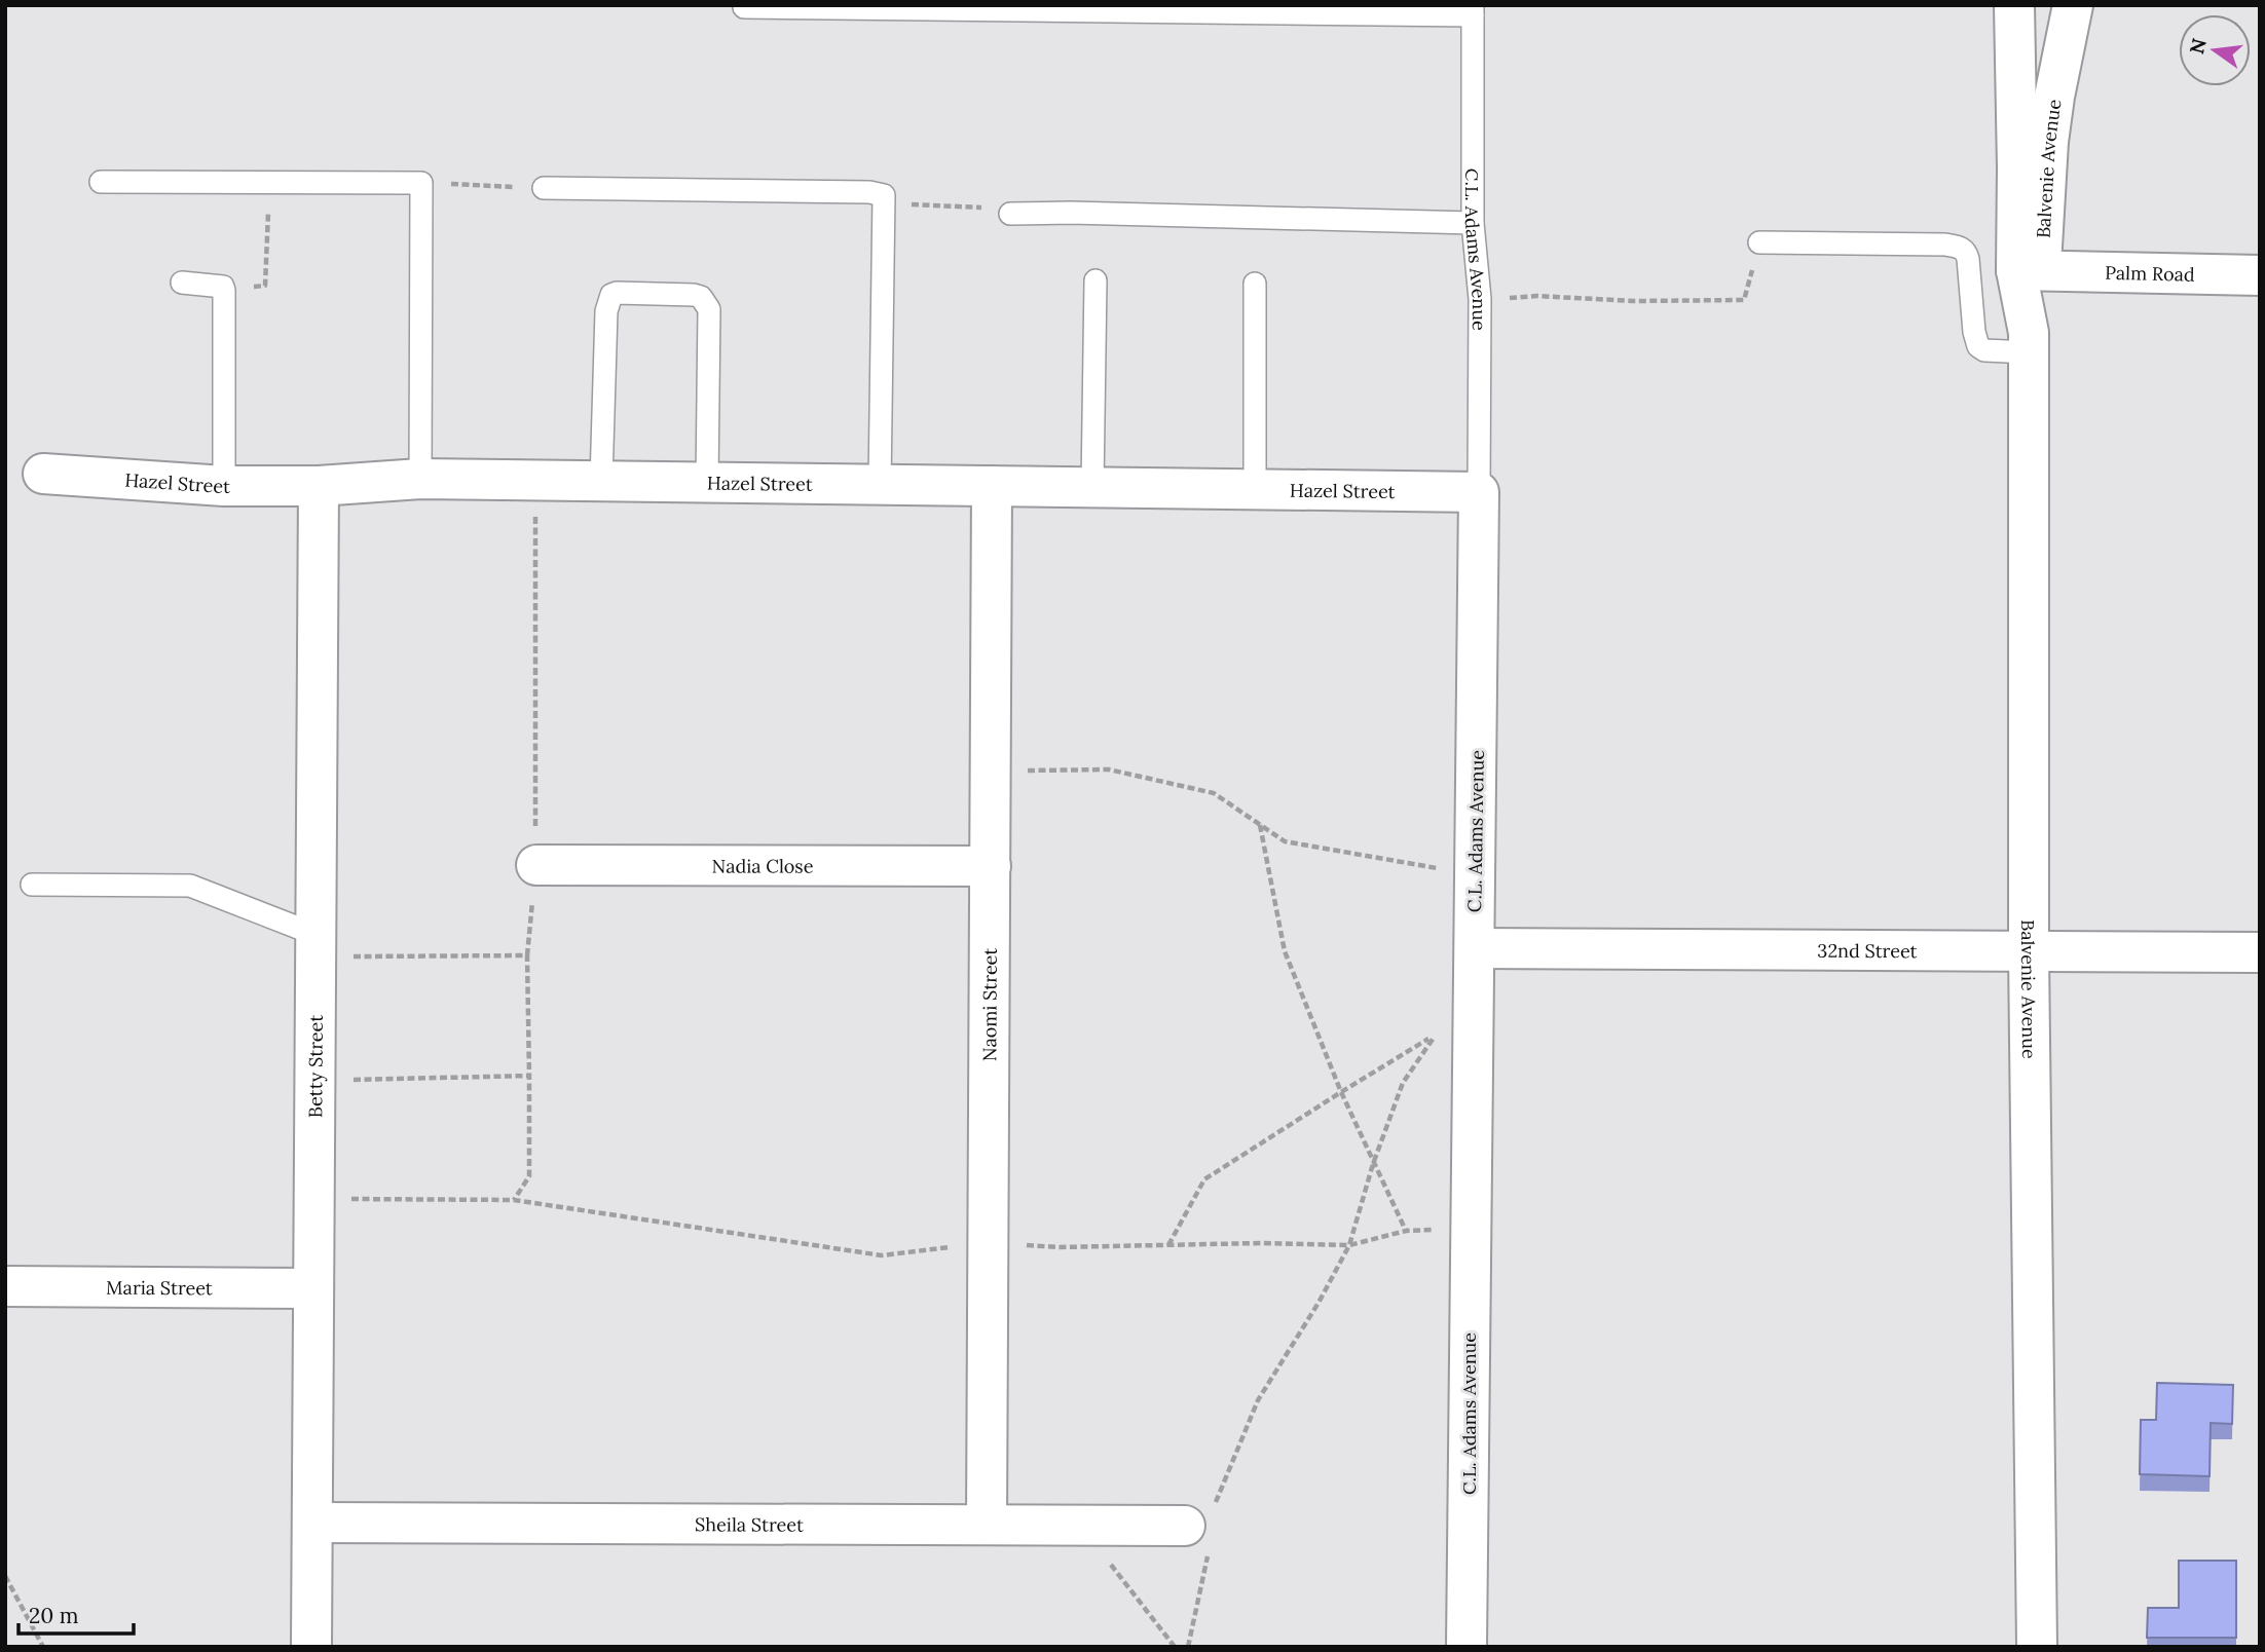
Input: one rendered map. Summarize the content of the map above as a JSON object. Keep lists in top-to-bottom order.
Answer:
{
  "streets": {
    "street": [
      "Balvenie Avenue",
      "C.L. Adams Avenue",
      "Palm Road",
      "Hazel Street",
      "Nadia Close",
      "32nd Street",
      "Naomi Street",
      "Betty Street",
      "Maria Street",
      "Sheila Street"
    ]
  },
  "crossings": [
    ["Balvenie Avenue", "Palm Road"],
    ["Balvenie Avenue", "32nd Street"],
    ["C.L. Adams Avenue", "Hazel Street"],
    ["C.L. Adams Avenue", "32nd Street"],
    ["Hazel Street", "Naomi Street"],
    ["Hazel Street", "Betty Street"],
    ["Nadia Close", "Naomi Street"],
    ["Naomi Street", "Sheila Street"],
    ["Betty Street", "Maria Street"],
    ["Betty Street", "Sheila Street"]
  ],
  "scale_bar": "20 m",
  "north": "left"
}
